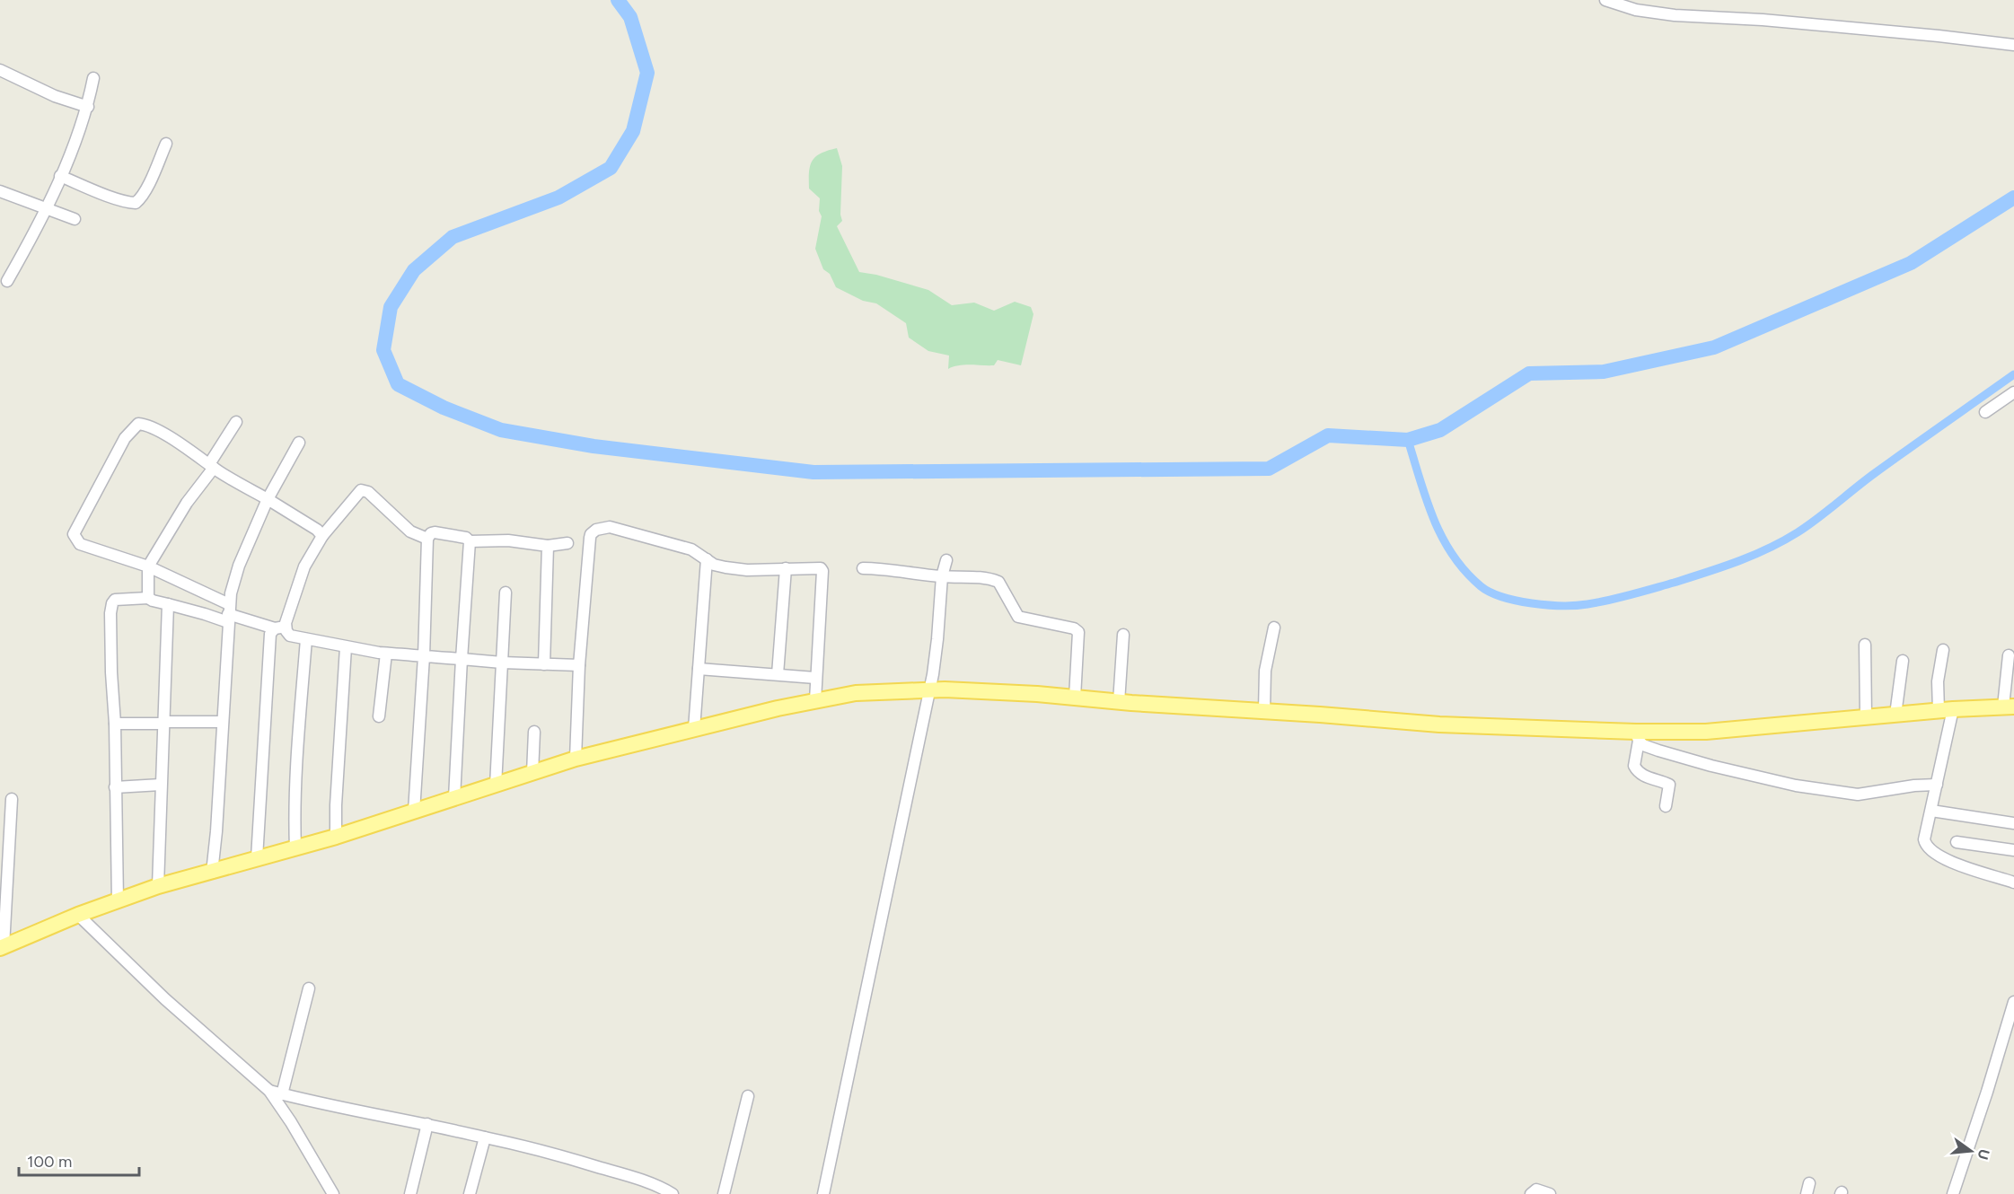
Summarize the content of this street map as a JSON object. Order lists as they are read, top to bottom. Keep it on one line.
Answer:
{"scale_bar":"100 m","north":"right"}
